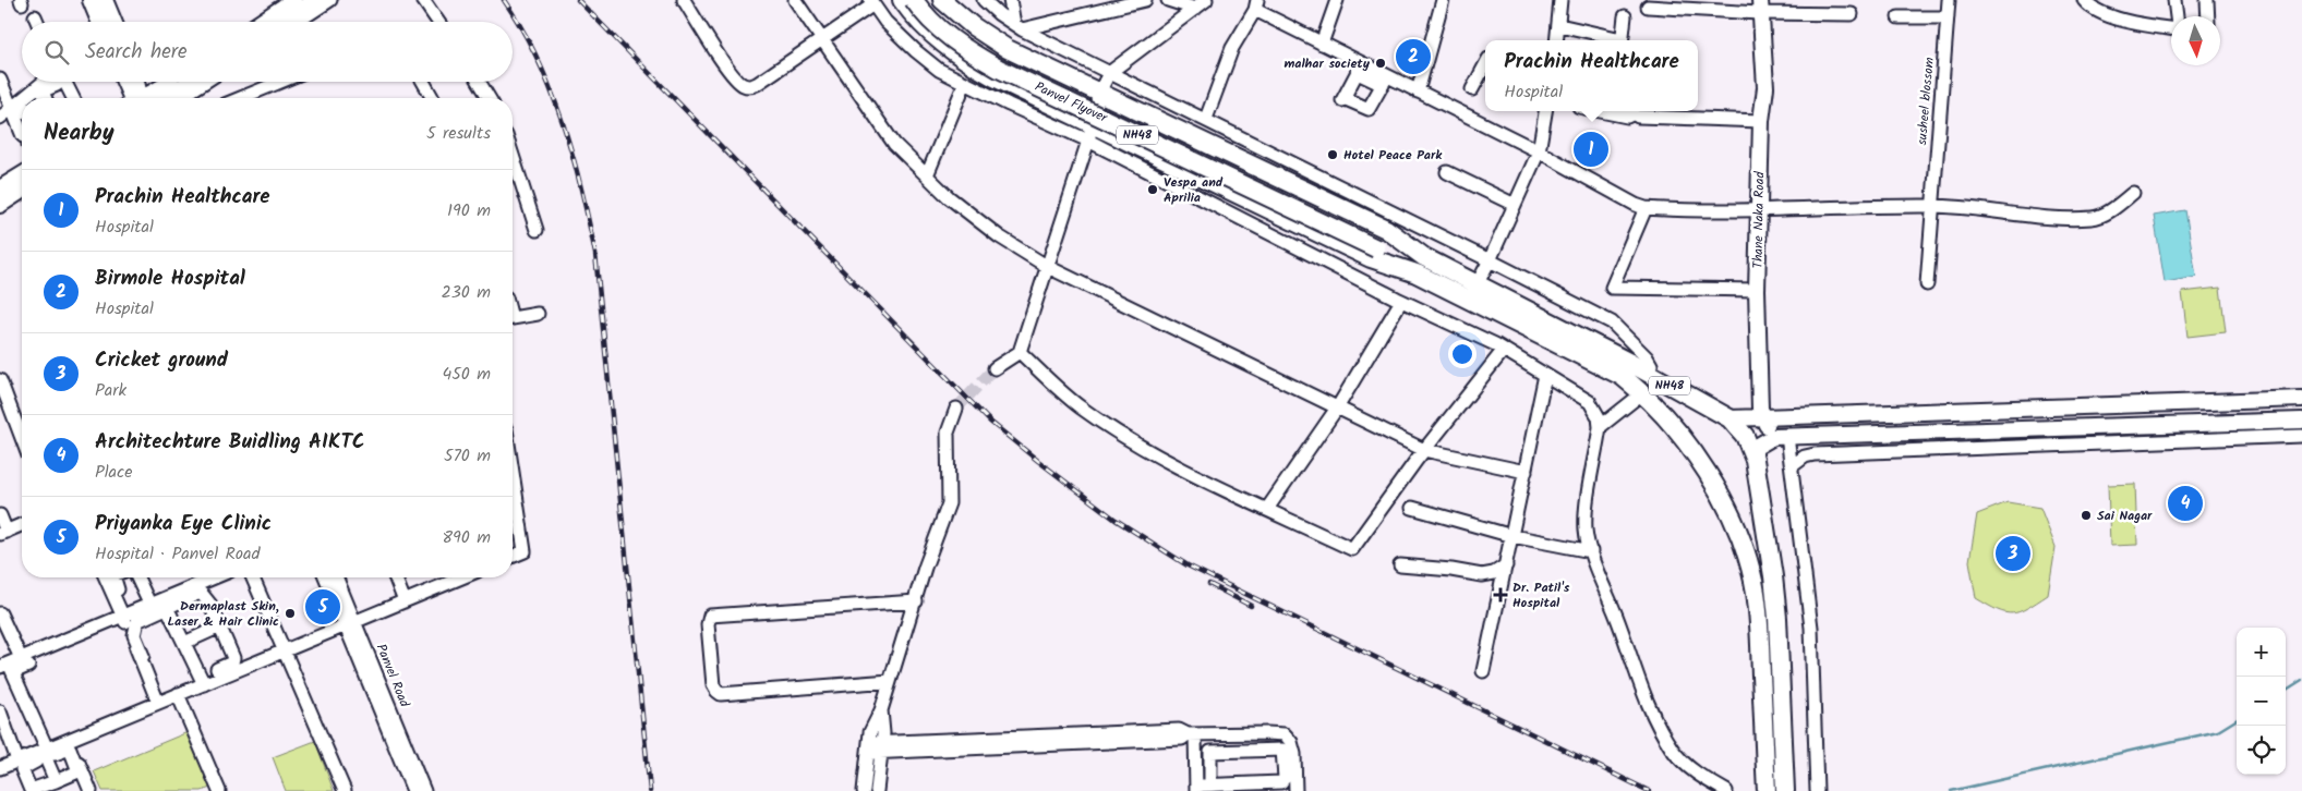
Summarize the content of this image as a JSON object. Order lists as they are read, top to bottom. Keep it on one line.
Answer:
{"streets":{"highway":["Panvel Flyover","NH48"],"main road":["Thane Naka Road"],"street":["susheel blossom","Panvel Road"]},"crossings":[["Panvel Flyover","NH48"]],"places":{"other":["malhar society","Hotel Peace Park","Vespa and Aprilia","Sai Nagar","Dermaplast Skin, Laser & Hair Clinic"],"health":["Dr. Patil's Hospital"]},"north":"bottom","page":{"search":"Search here","pins":["2","1","4","3","5"],"popup":["Prachin Healthcare","Hospital"],"heading":["Nearby","5 results"],"list":[{"mark":"1","name":"Prachin Healthcare","note":"Hospital","value":"190 m"},{"mark":"2","name":"Birmole Hospital","note":"Hospital","value":"230 m"},{"mark":"3","name":"Cricket ground","note":"Park","value":"450 m"},{"mark":"4","name":"Architechture Buidling AIKTC","note":"Place","value":"570 m"},{"mark":"5","name":"Priyanka Eye Clinic","note":"Hospital · Panvel Road","value":"890 m"}],"map_buttons":["+","−"]}}
